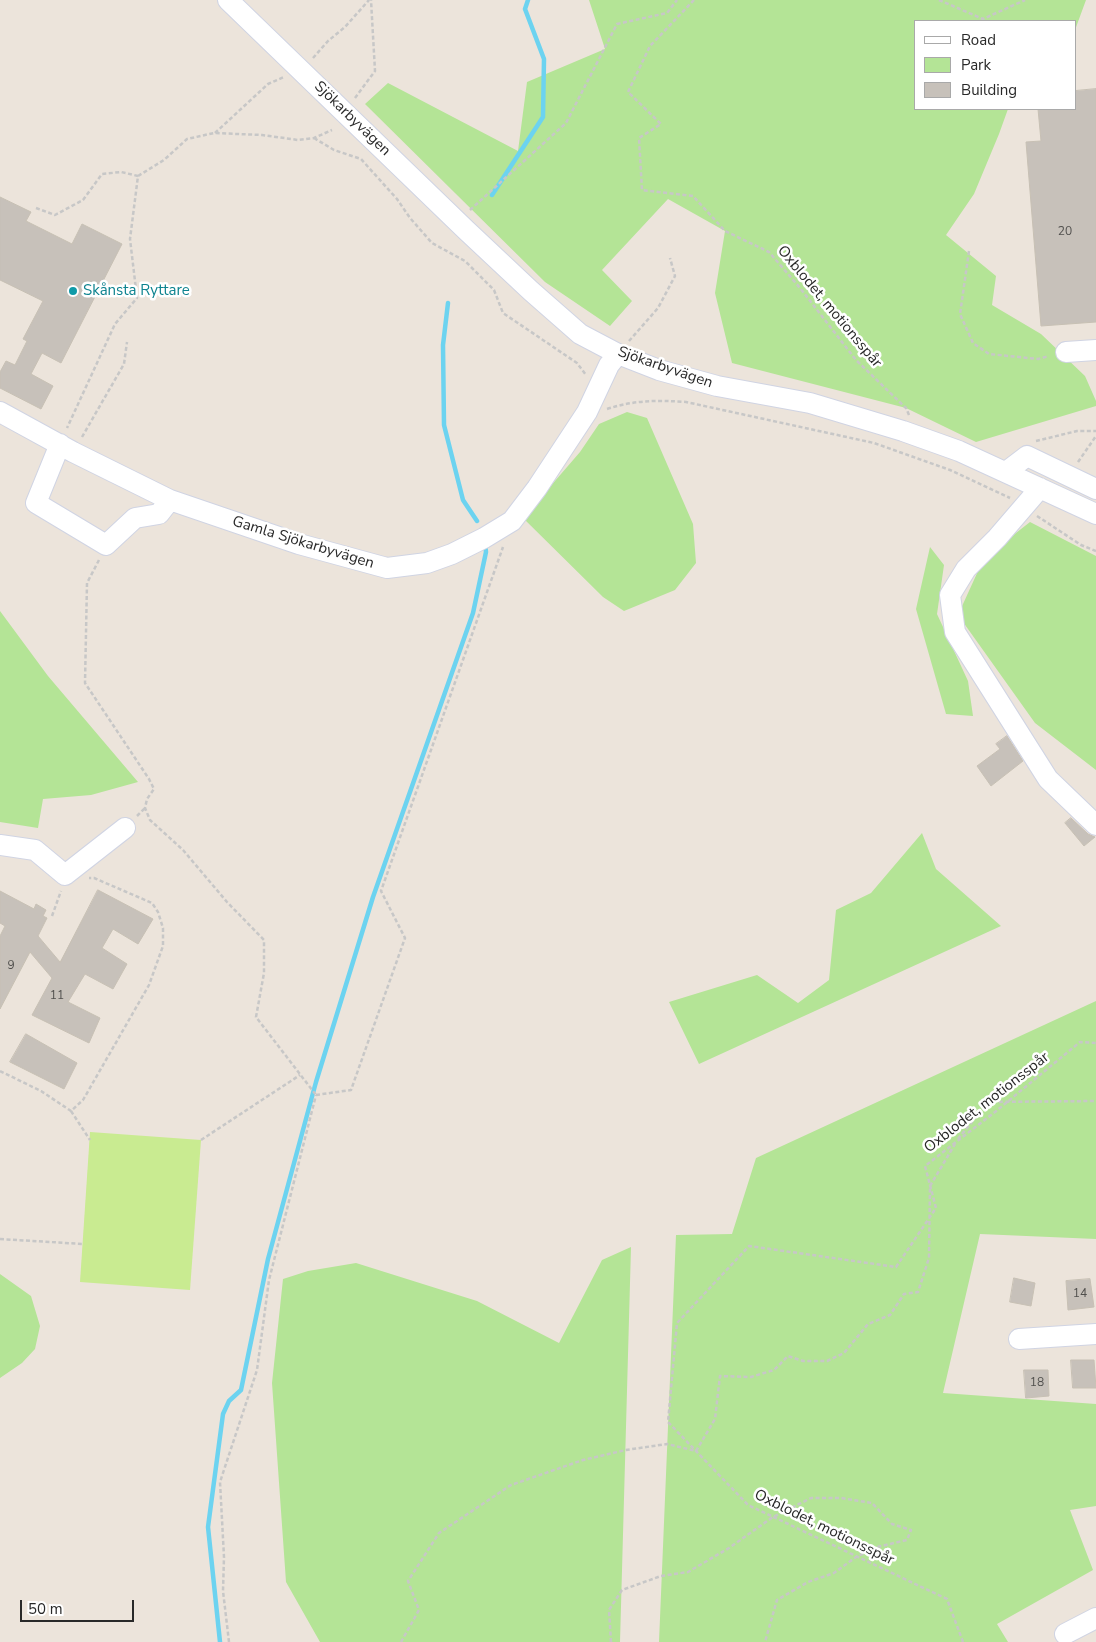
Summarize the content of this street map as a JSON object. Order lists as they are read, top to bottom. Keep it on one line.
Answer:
{"streets":{"street":["Sjökarbyvägen","Gamla Sjökarbyvägen"],"path":["Oxblodet, motionsspår"]},"crossings":[["Sjökarbyvägen","Gamla Sjökarbyvägen"]],"places":["Skånsta Ryttare"],"house_numbers":["20","9","11","14","18"],"legend":["Road","Park","Building"],"scale_bar":"50 m"}
